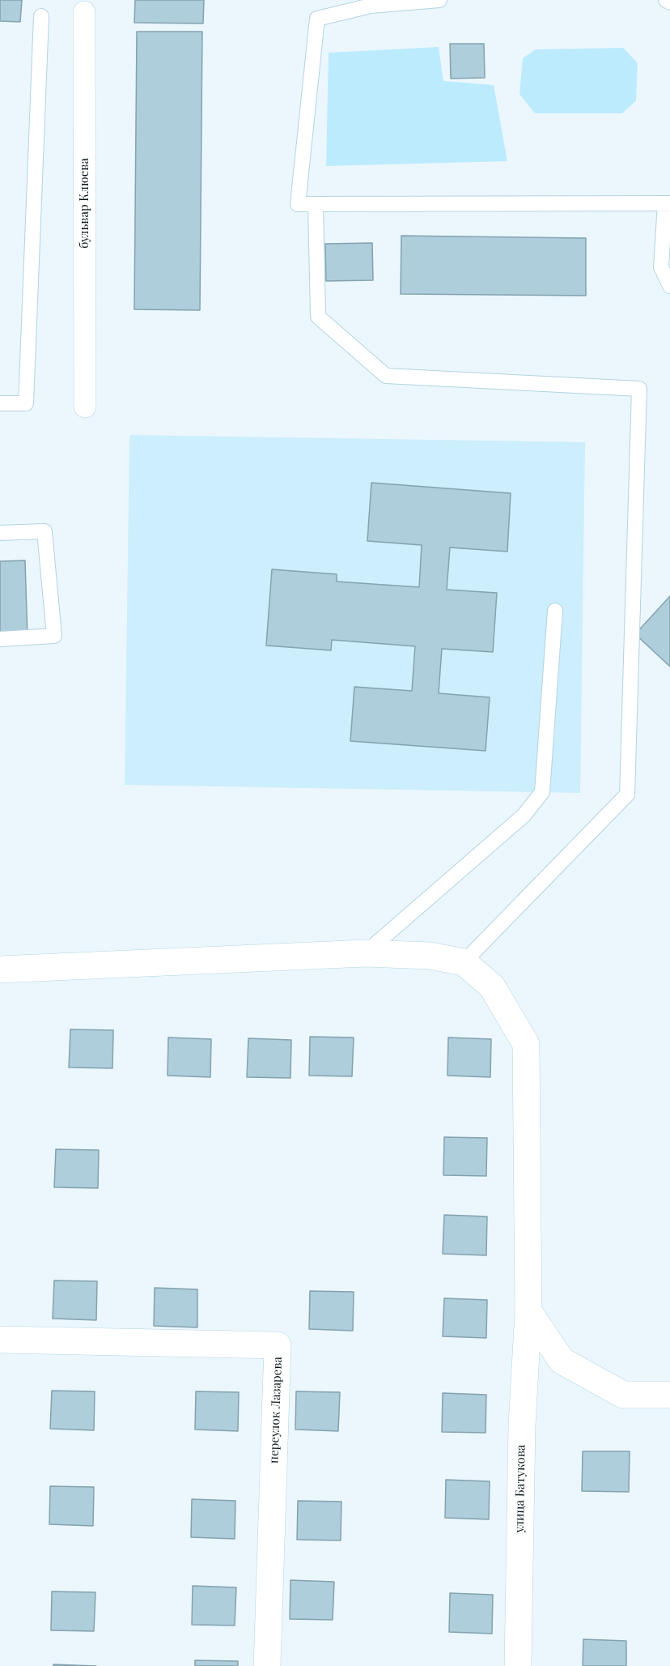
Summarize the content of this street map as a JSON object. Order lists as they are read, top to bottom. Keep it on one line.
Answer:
{"streets":{"street":["бульвар Клюева","переулок Лазарева","улица Батукова"]}}
